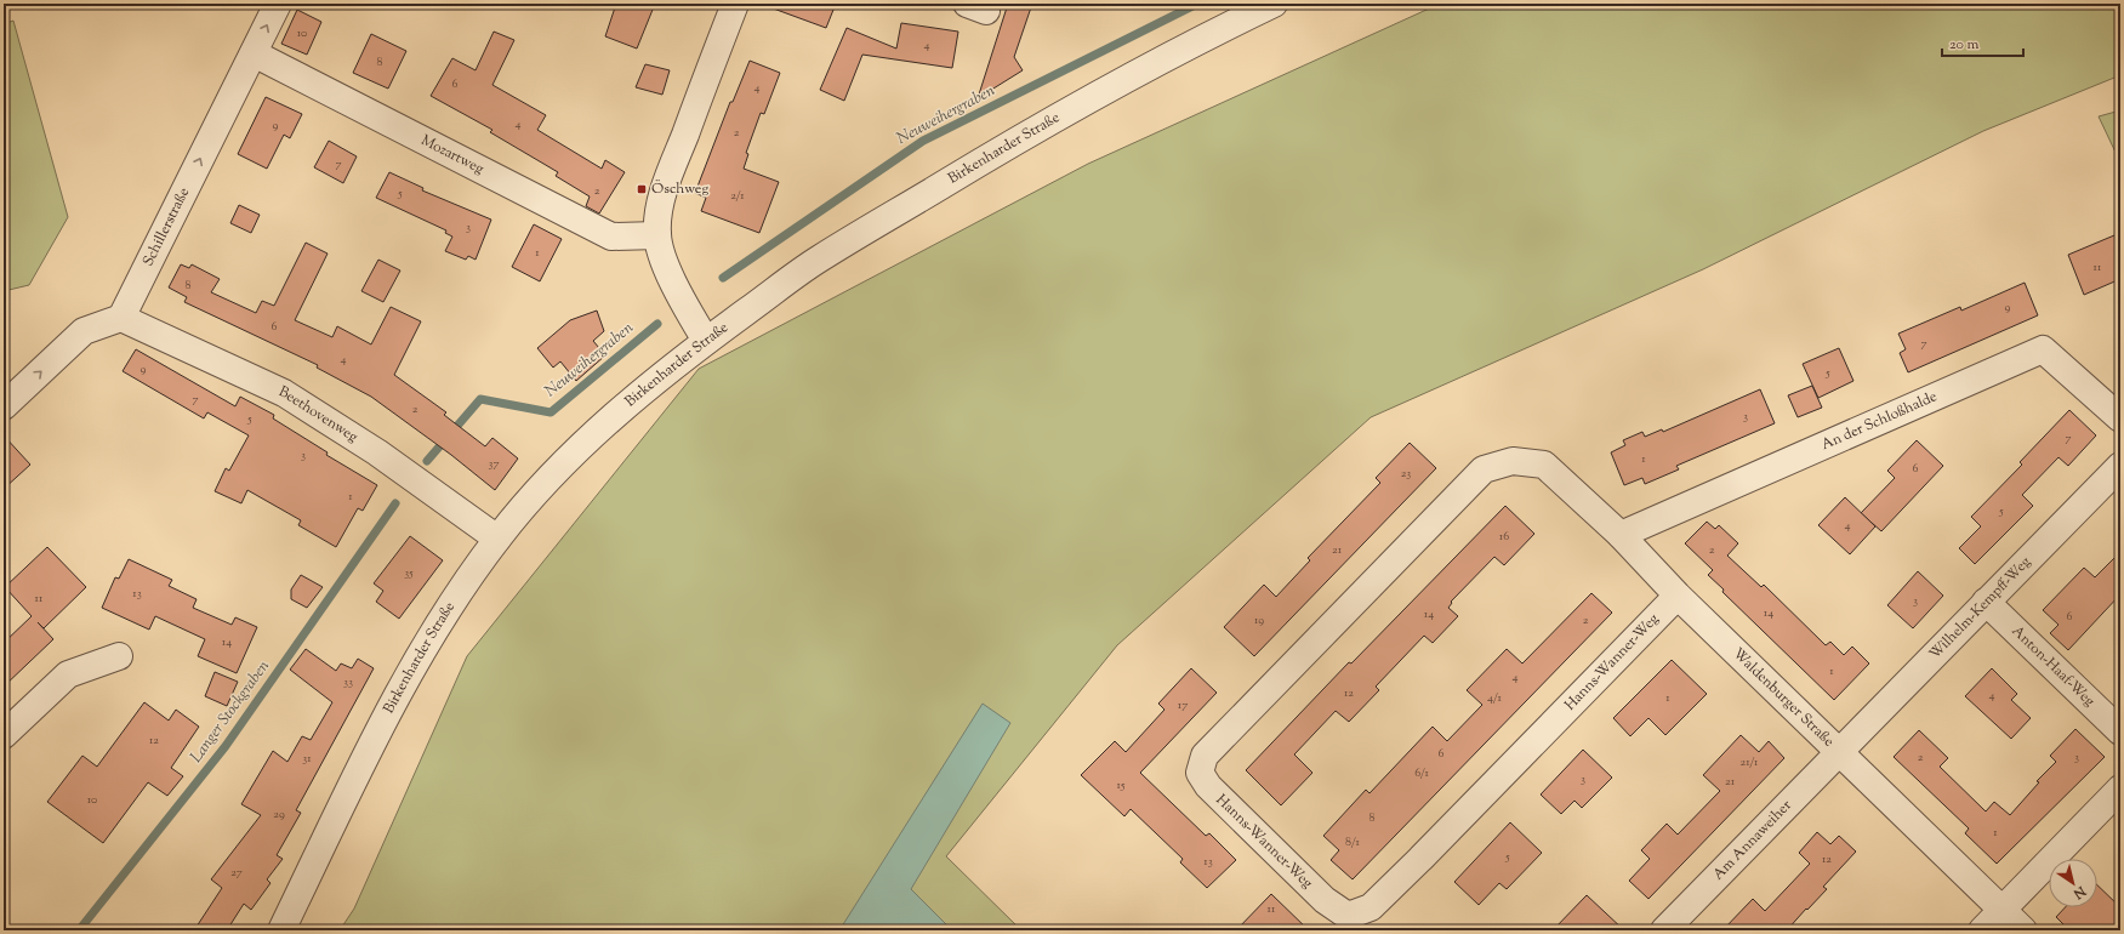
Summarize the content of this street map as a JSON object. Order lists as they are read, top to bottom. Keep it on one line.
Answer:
{"streets":{"street":["Birkenharder Straße","Mozartweg","Schillerstraße","Beethovenweg","An der Schloßhalde","Wilhelm-Kempff-Weg","Hanns-Wanner-Weg","Anton-Haaf-Weg","Waldenburger Straße","Am Annaweiher"]},"crossings":[["Birkenharder Straße","Beethovenweg"],["Mozartweg","Schillerstraße"],["Schillerstraße","Beethovenweg"],["An der Schloßhalde","Waldenburger Straße"],["Wilhelm-Kempff-Weg","Anton-Haaf-Weg"],["Wilhelm-Kempff-Weg","Waldenburger Straße"],["Wilhelm-Kempff-Weg","Am Annaweiher"],["Hanns-Wanner-Weg","Waldenburger Straße"],["Waldenburger Straße","Am Annaweiher"]],"one_way":["Schillerstraße"],"water":["Neuweihergraben","Langer Stockgraben"],"places":{"transit":["Öschweg"]},"house_numbers":["10","4","8","6","4","4","9","2","7","2","5","2/1","3","1","11","8","9","6","7","4","9","5","7","2","3","5","7","3","1","37","6","23","1","5","4","16","21","2","35","13","11","3","14","14","6","19","2","14","1","4","33","12","4","4/1","1","17","12","6","2","3","31","21/1","6/1","3","21","15","10","29","8","1","8/1","5","12","13","27","11"],"scale_bar":"20 m","north":"bottom right"}
